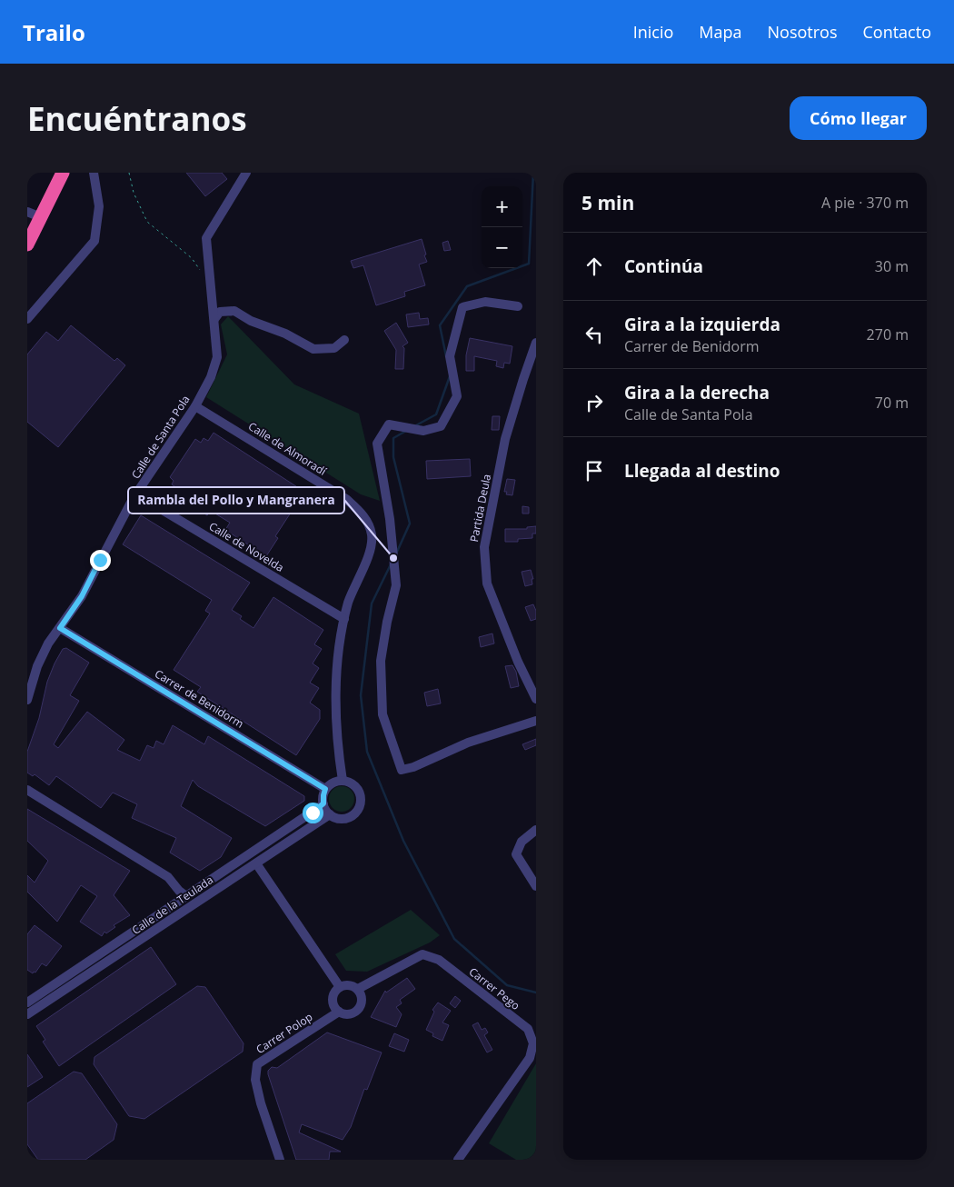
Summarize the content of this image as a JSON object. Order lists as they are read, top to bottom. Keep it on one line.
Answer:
{"streets":{"street":["Calle de Santa Pola","Calle de Almoradí","Partida Deula","Calle de Novelda","Carrer de Benidorm","Calle de la Teulada","Carrer Pego","Carrer Polop"]},"crossings":[["Calle de Santa Pola","Calle de Almoradí"],["Calle de Santa Pola","Calle de Novelda"],["Calle de Santa Pola","Carrer de Benidorm"],["Calle de Almoradí","Calle de Novelda"],["Calle de Almoradí","Carrer de Benidorm"],["Calle de Almoradí","Calle de la Teulada"],["Carrer de Benidorm","Calle de la Teulada"],["Carrer Pego","Carrer Polop"]],"places":["Rambla del Pollo y Mangranera"],"page":{"header":"Trailo","nav":["Inicio","Mapa","Nosotros","Contacto"],"buttons":"Cómo llegar","title":"Encuéntranos","heading":["5 min","A pie · 370 m"],"map_buttons":["+","−"],"list":[["Continúa","30 m"],["Gira a la izquierda","Carrer de Benidorm","270 m"],["Gira a la derecha","Calle de Santa Pola","70 m"],"Llegada al destino"]}}
